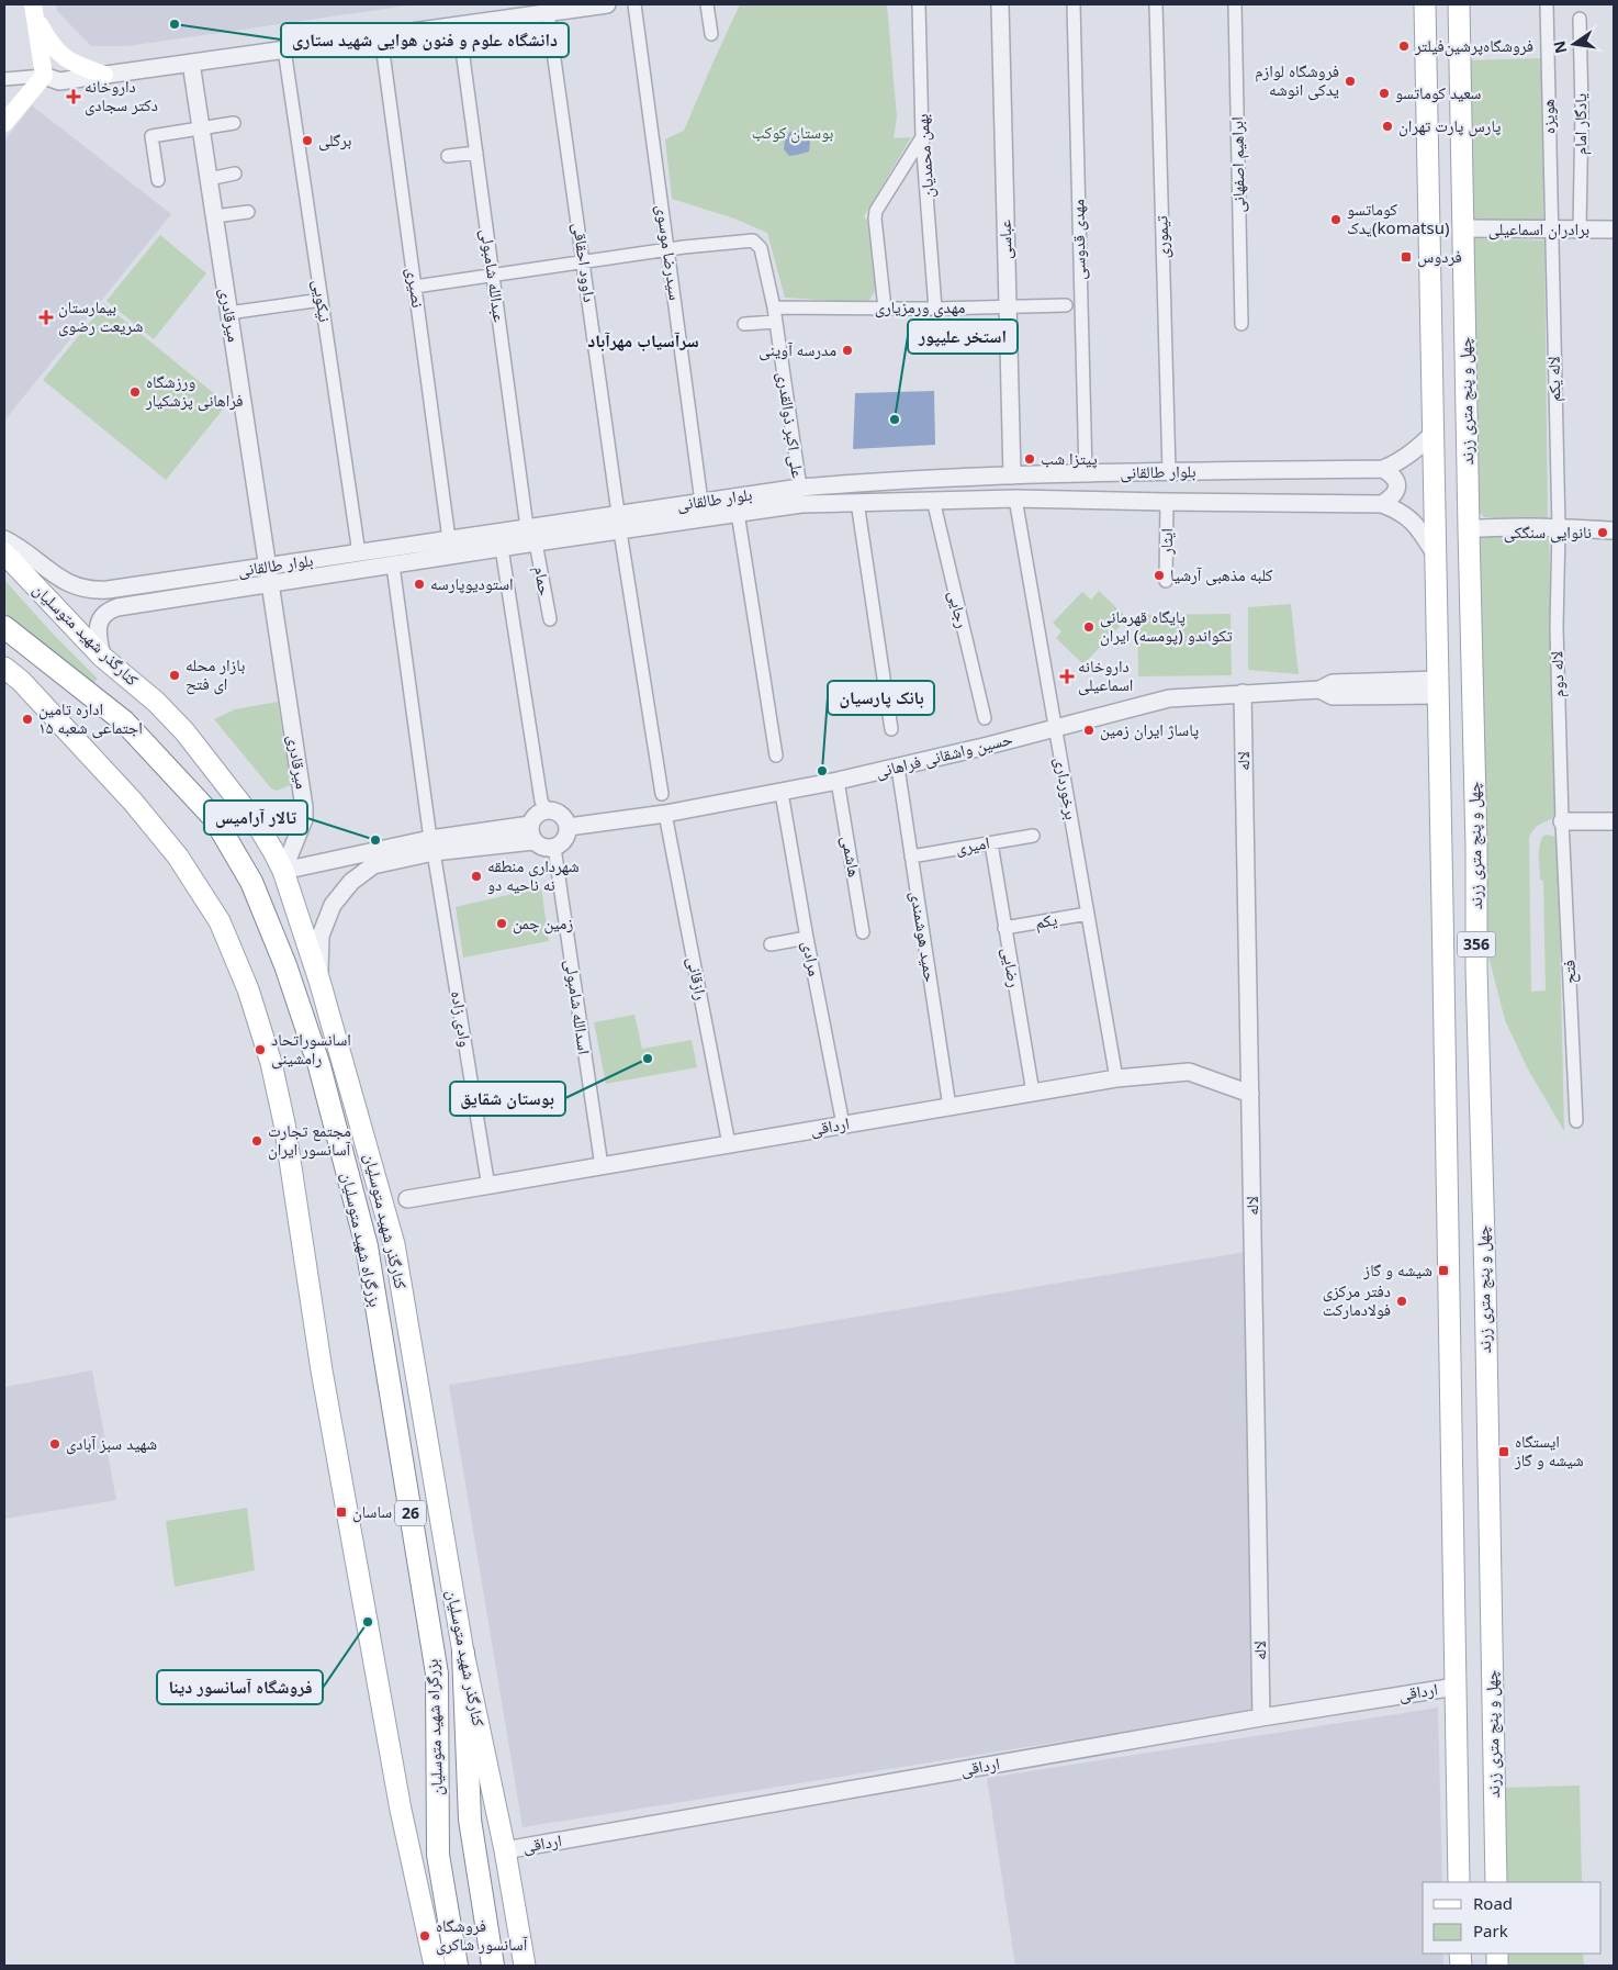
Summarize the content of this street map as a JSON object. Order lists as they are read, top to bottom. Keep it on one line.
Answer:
{"streets":{"highway":["بزرگراه شهید متوسلیان","26"],"main road":["چهل و پنج متری زرند","کنارگذر شهید متوسلیان","356"],"street":["هویزه","یادگار امام","بهمن محمدیان","ابراهیم اصفهانی","برادران اسماعیلی","تیموری","عباسی","مهدی قدوسی","سیدرضا موسوی","داوود احقاقی","عبدالله شامبولی","نصیری","نیکویی","مهدی ورمزیاری","میرقادری","لاله یکم","علی اکبر ذوالقدری","بلوار طالقانی","ایثار","حمام","رجایی","لاله دوم","حسین واشقانی فراهانی","لاله","برخورداری","امیری","هاشمی","یکم","حمید هوشمندی","مرادی","رضایی","فتح","رازقانی","اسدالله شامبولی","وادی زاده","ارداقی"]},"crossings":[["هویزه","برادران اسماعیلی"],["هویزه","لاله یکم"],["یادگار امام","برادران اسماعیلی"],["بهمن محمدیان","مهدی ورمزیاری"],["برادران اسماعیلی","لاله یکم"],["برادران اسماعیلی","چهل و پنج متری زرند"],["تیموری","بلوار طالقانی"],["عباسی","مهدی ورمزیاری"],["عباسی","بلوار طالقانی"],["مهدی قدوسی","بلوار طالقانی"],["سیدرضا موسوی","علی اکبر ذوالقدری"],["سیدرضا موسوی","بلوار طالقانی"],["داوود احقاقی","بلوار طالقانی"],["عبدالله شامبولی","بلوار طالقانی"],["نصیری","بلوار طالقانی"],["نیکویی","بلوار طالقانی"],["مهدی ورمزیاری","علی اکبر ذوالقدری"],["میرقادری","بلوار طالقانی"],["میرقادری","کنارگذر شهید متوسلیان"],["لاله یکم","لاله دوم"],["چهل و پنج متری زرند","بلوار طالقانی"],["چهل و پنج متری زرند","حسین واشقانی فراهانی"],["چهل و پنج متری زرند","ارداقی"],["علی اکبر ذوالقدری","بلوار طالقانی"],["بلوار طالقانی","ایثار"],["بلوار طالقانی","حمام"],["بلوار طالقانی","رجایی"],["بلوار طالقانی","کنارگذر شهید متوسلیان"],["بلوار طالقانی","برخورداری"],["بلوار طالقانی","وادی زاده"],["کنارگذر شهید متوسلیان","ارداقی"],["کنارگذر شهید متوسلیان","بزرگراه شهید متوسلیان"],["لاله دوم","فتح"],["حسین واشقانی فراهانی","لاله"],["حسین واشقانی فراهانی","برخورداری"],["حسین واشقانی فراهانی","هاشمی"],["حسین واشقانی فراهانی","حمید هوشمندی"],["حسین واشقانی فراهانی","مرادی"],["حسین واشقانی فراهانی","رازقانی"],["حسین واشقانی فراهانی","اسدالله شامبولی"],["لاله","ارداقی"],["برخورداری","یکم"],["برخورداری","ارداقی"],["امیری","حمید هوشمندی"],["امیری","رضایی"],["یکم","رضایی"],["حمید هوشمندی","ارداقی"],["مرادی","ارداقی"],["رضایی","ارداقی"],["رازقانی","ارداقی"],["اسدالله شامبولی","ارداقی"],["وادی زاده","ارداقی"]],"districts":["سرآسیاب مهرآباد"],"parks":["بوستان کوکب"],"places":{"other":["دانشگاه علوم و فنون هوایی شهید ستاری","فروشگاه‌پرشین‌فیلتر","فروشگاه لوازم یدکی انوشه","سعید کوماتسو","پارس پارت تهران","برگلی","کوماتسو یدک(komatsu)","مدرسه آوینی","ورزشگاه فراهانی پزشکیار","استخر علیپور","پیتزا شب","نانوایی سنگکی","کلبه مذهبی آرشیا","استودیوپارسه","پایگاه قهرمانی تکواندو (پومسه) ایران","بازار محله ای فتح","اداره تامین اجتماعی شعبه ۱۵","پاساژ ایران زمین","بانک پارسیان","تالار آرامیس","شهرداری منطقه نه ناحیه دو","زمین چمن","اسانسوراتحاد رامشینی","بوستان شقایق","مجتمع تجارت آسانسور ایران","دفتر مرکزی فولادمارکت","شهید سبز آبادی","فروشگاه آسانسور دینا","فروشگاه آسانسور شاکری"],"health":["داروخانه دکتر سجادی","بیمارستان شریعت رضوی","داروخانه اسماعیلی"],"transit":["فردوس","شیشه و گاز","ایستگاه شیشه و گاز","ساسان"]},"legend":["Road","Park"],"north":"left"}
